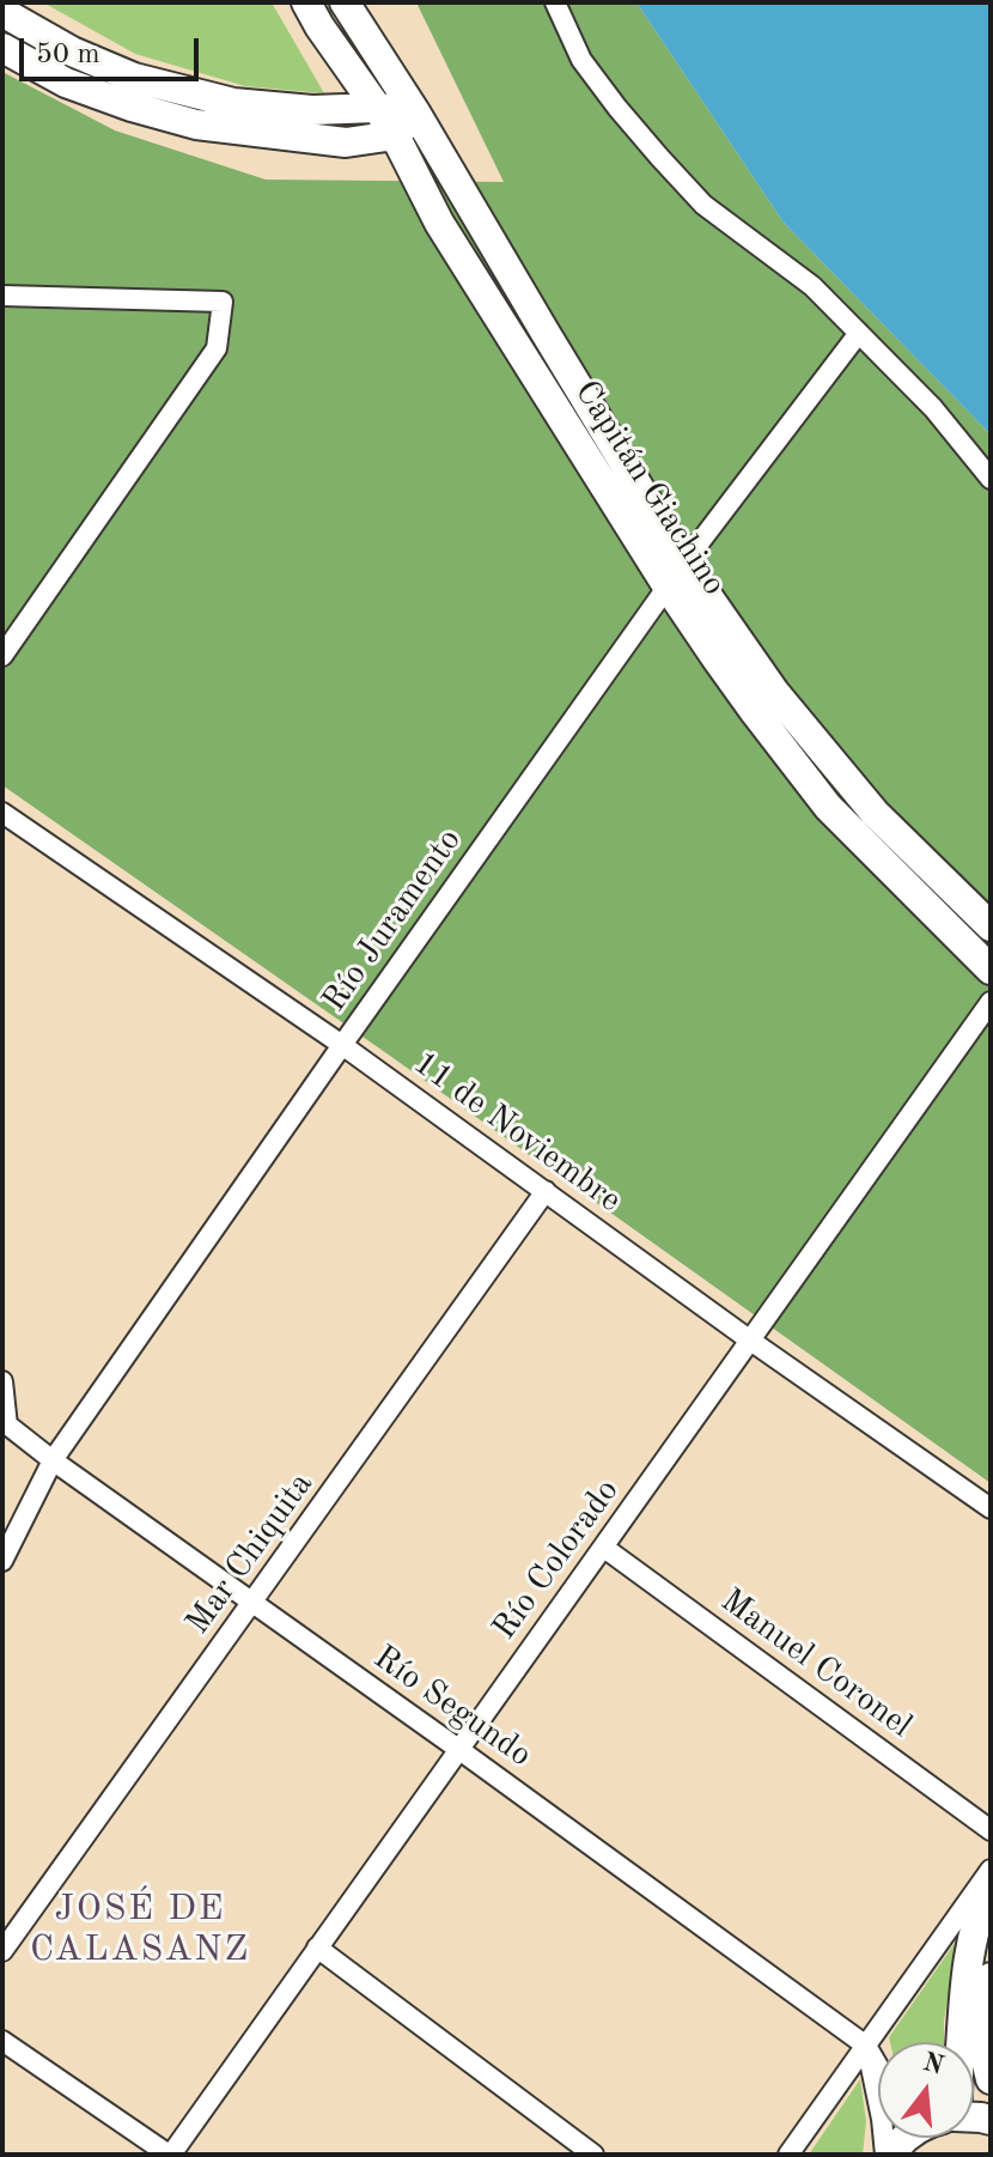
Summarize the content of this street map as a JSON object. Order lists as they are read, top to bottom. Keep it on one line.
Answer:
{"streets":{"main road":["Capitán Giachino"],"street":["Río Juramento","11 de Noviembre","Mar Chiquita","Río Colorado","Manuel Coronel","Río Segundo"]},"crossings":[["Capitán Giachino","Río Juramento"],["Río Juramento","11 de Noviembre"],["Río Juramento","Río Segundo"],["11 de Noviembre","Mar Chiquita"],["11 de Noviembre","Río Colorado"],["Mar Chiquita","Río Segundo"],["Río Colorado","Manuel Coronel"],["Río Colorado","Río Segundo"]],"districts":["JOSÉ DE CALASANZ"],"scale_bar":"50 m","north":"top"}
